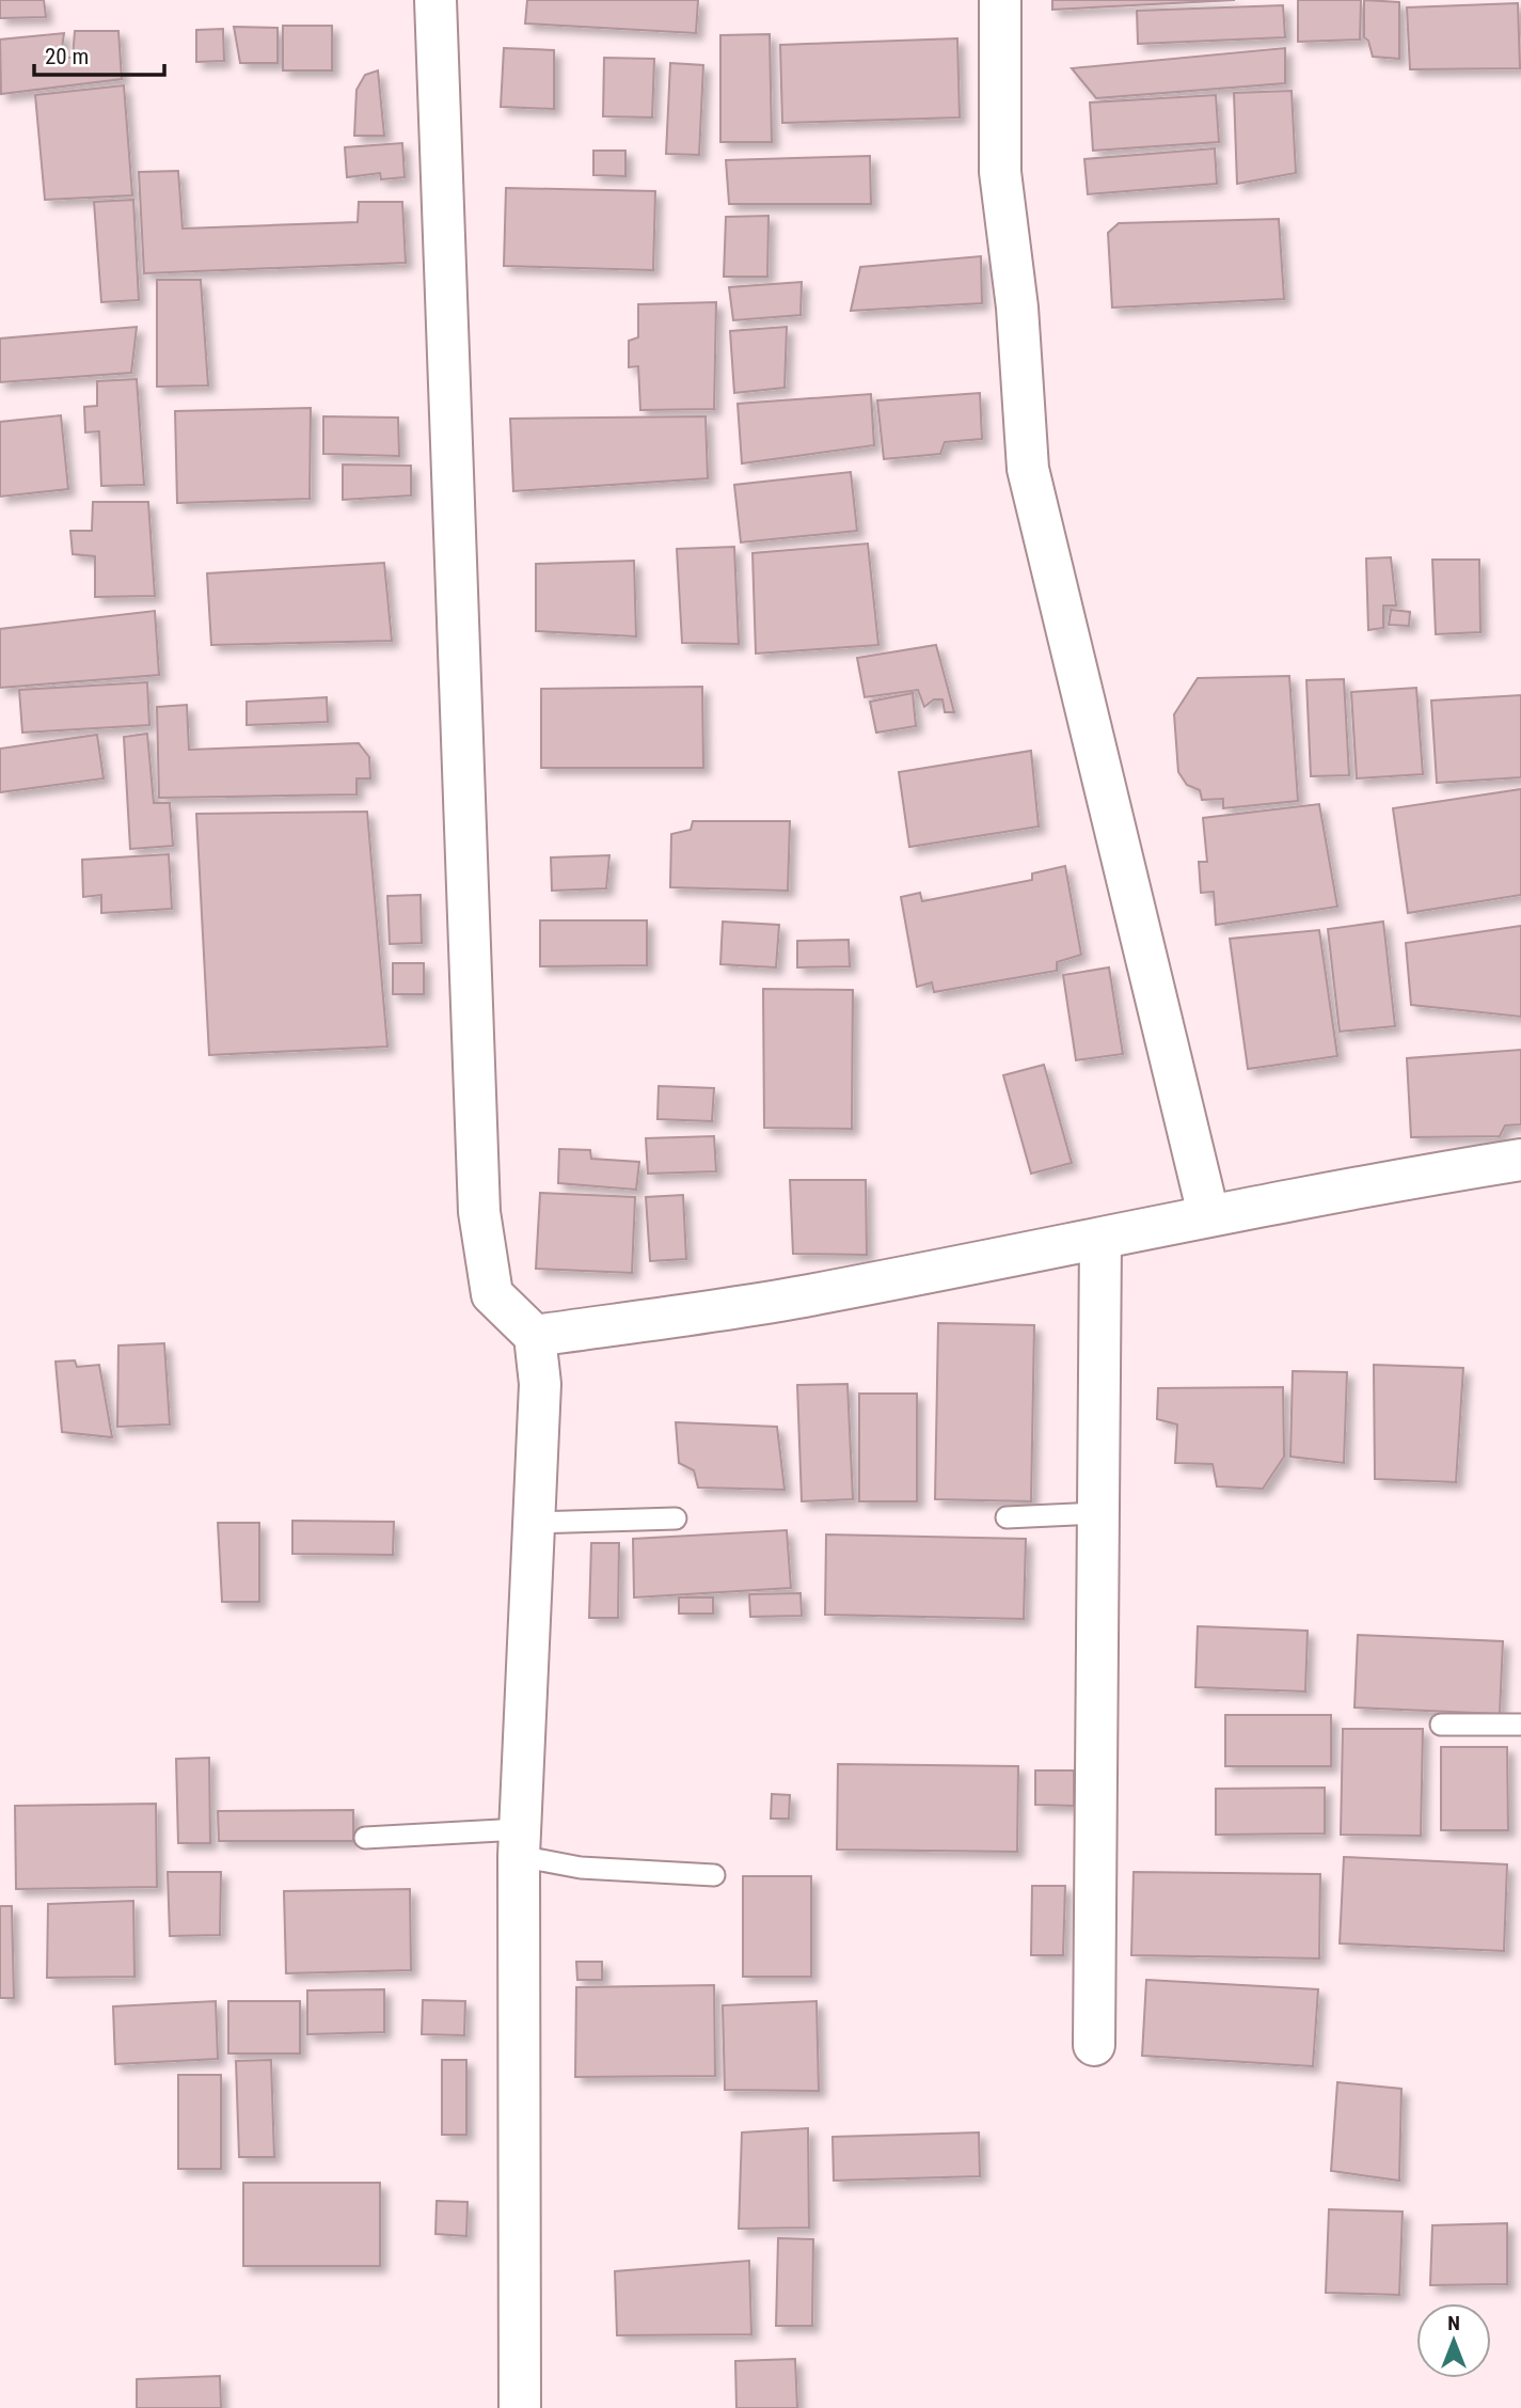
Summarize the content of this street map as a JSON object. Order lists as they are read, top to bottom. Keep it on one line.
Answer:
{"scale_bar":"20 m","north":"top"}
